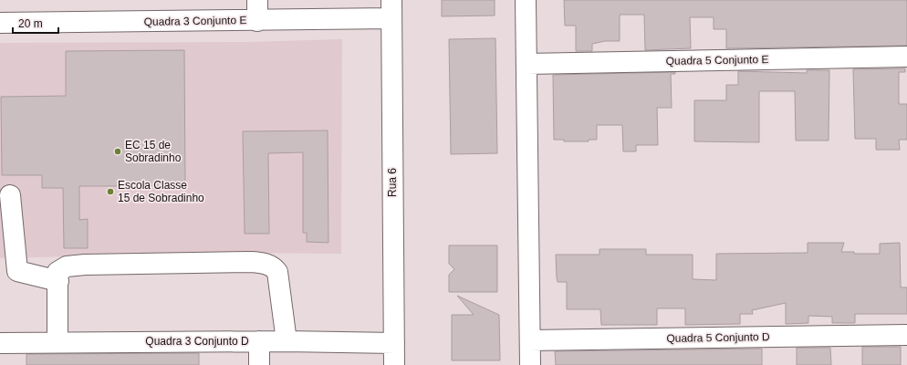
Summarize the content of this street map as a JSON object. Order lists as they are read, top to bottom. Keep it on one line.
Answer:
{"streets":{"street":["Quadra 3 Conjunto E","Quadra 5 Conjunto E","Rua 6","Quadra 5 Conjunto D","Quadra 3 Conjunto D"]},"crossings":[["Quadra 3 Conjunto E","Rua 6"],["Rua 6","Quadra 3 Conjunto D"]],"places":["EC 15 de Sobradinho","Escola Classe 15 de Sobradinho"],"scale_bar":"20 m"}
